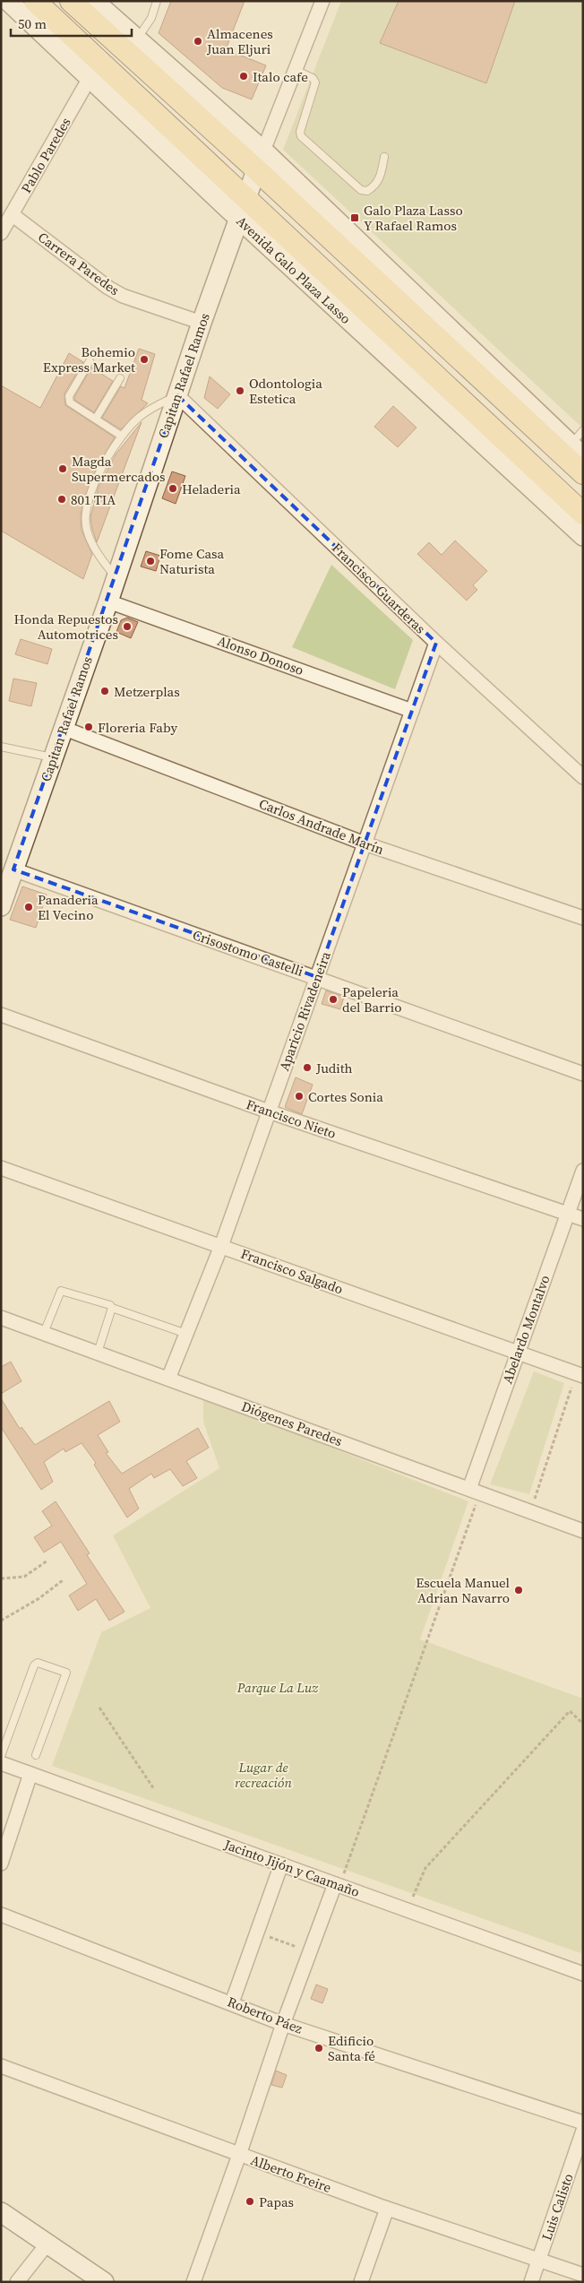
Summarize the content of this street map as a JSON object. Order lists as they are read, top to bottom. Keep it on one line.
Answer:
{"streets":{"main road":["Avenida Galo Plaza Lasso","Capitan Rafael Ramos"],"street":["Pablo Paredes","Carrera Paredes","Francisco Guarderas","Alonso Donoso","Carlos Andrade Marín","Crisostomo Castelli","Aparicio Rivadeneira","Francisco Nieto","Francisco Salgado","Abelardo Montalvo","Diógenes Paredes","Jacinto Jijón y Caamaño","Roberto Páez","Alberto Freire","Luis Calisto"]},"crossings":[["Pablo Paredes","Carrera Paredes"],["Pablo Paredes","Avenida Galo Plaza Lasso"],["Carrera Paredes","Capitan Rafael Ramos"],["Avenida Galo Plaza Lasso","Capitan Rafael Ramos"],["Capitan Rafael Ramos","Francisco Guarderas"],["Capitan Rafael Ramos","Alonso Donoso"],["Capitan Rafael Ramos","Carlos Andrade Marín"],["Capitan Rafael Ramos","Crisostomo Castelli"],["Francisco Guarderas","Aparicio Rivadeneira"],["Alonso Donoso","Aparicio Rivadeneira"],["Carlos Andrade Marín","Aparicio Rivadeneira"],["Crisostomo Castelli","Aparicio Rivadeneira"],["Aparicio Rivadeneira","Francisco Nieto"],["Aparicio Rivadeneira","Francisco Salgado"],["Aparicio Rivadeneira","Diógenes Paredes"],["Francisco Nieto","Abelardo Montalvo"],["Francisco Salgado","Abelardo Montalvo"],["Abelardo Montalvo","Diógenes Paredes"],["Alberto Freire","Luis Calisto"]],"parks":["Parque La Luz","Lugar de recreación"],"places":{"other":["Almacenes Juan Eljuri","Italo cafe","Bohemio Express Market","Odontologia Estetica","Magda Supermercados","Heladeria","801 TIA","Fome Casa Naturista","Honda Repuestos Automotrices","Metzerplas","Floreria Faby","Panaderia El Vecino","Papeleria del Barrio","Judith","Cortes Sonia","Escuela Manuel Adrian Navarro","Edificio Santa fé","Papas"],"transit":["Galo Plaza Lasso Y Rafael Ramos"]},"scale_bar":"50 m"}
